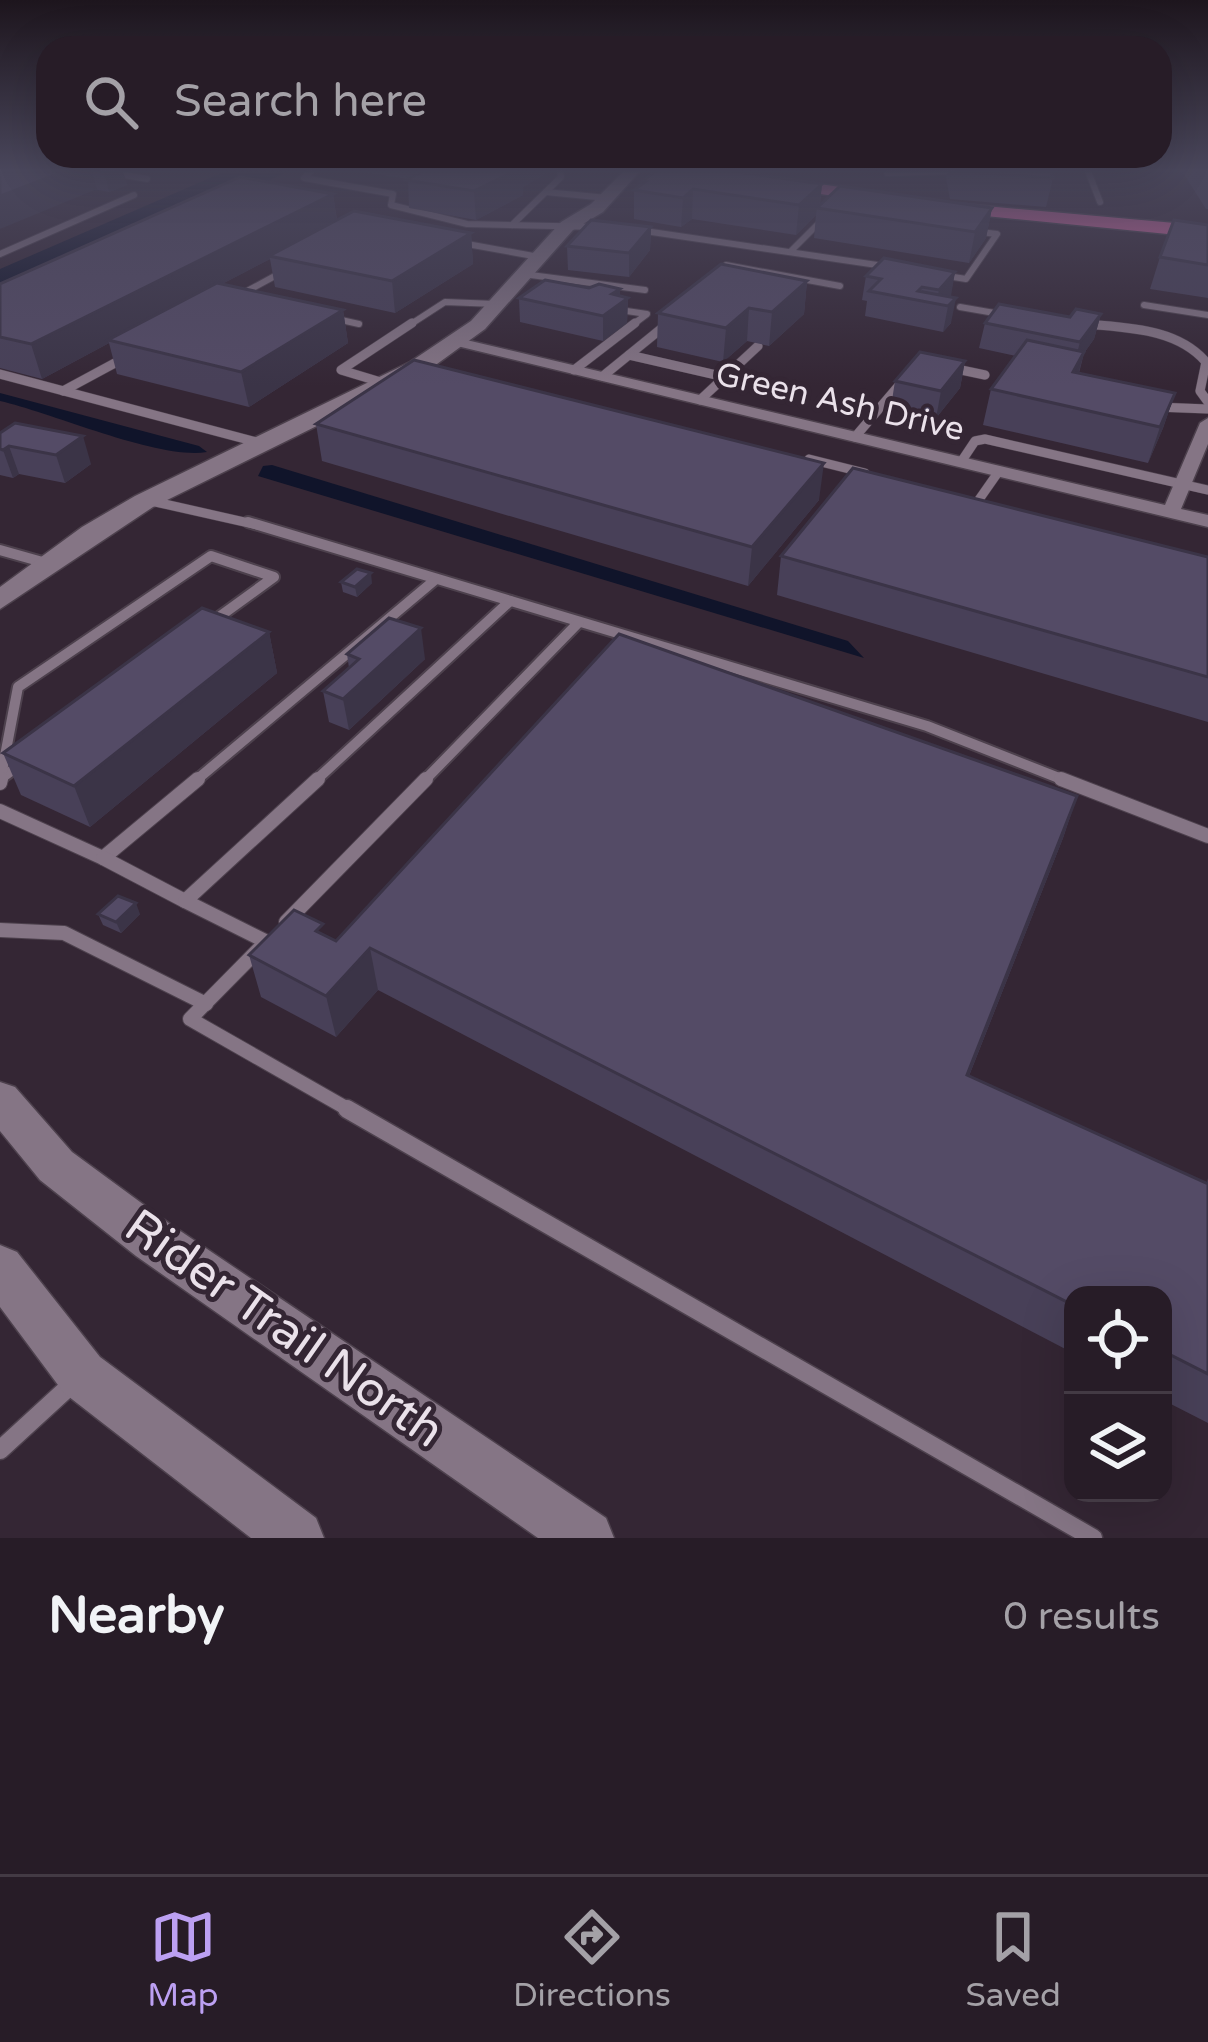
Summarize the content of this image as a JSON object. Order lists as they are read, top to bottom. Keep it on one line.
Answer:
{"streets":{"street":["Green Ash Drive","Rider Trail North"]},"page":{"search":"Search here","heading":["Nearby","0 results"],"nav":["Map","Directions","Saved"]}}
